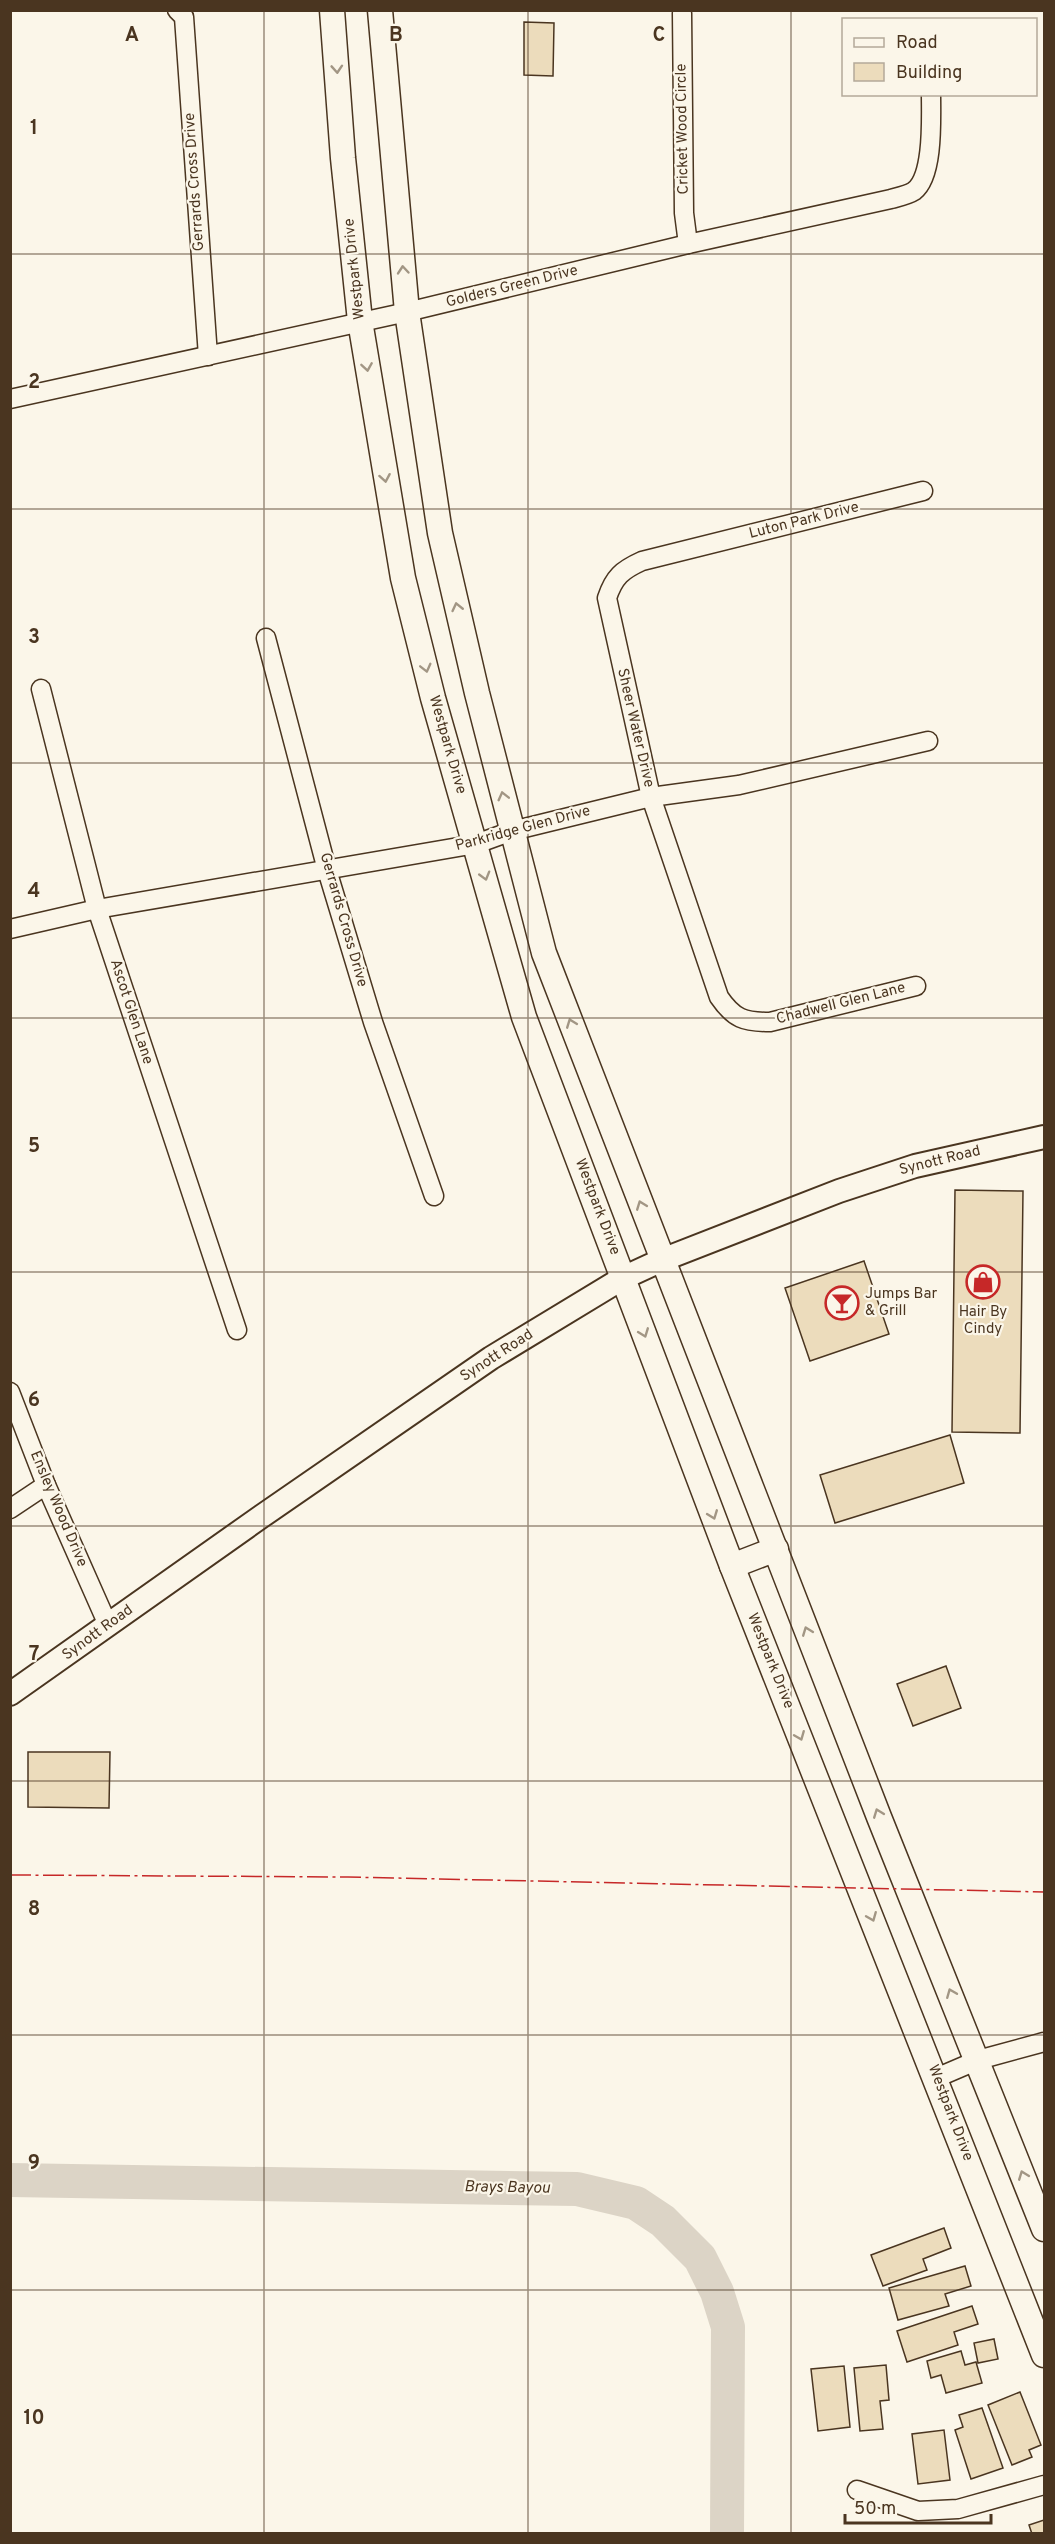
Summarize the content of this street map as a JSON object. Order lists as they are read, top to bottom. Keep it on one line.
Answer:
{"streets":{"main road":["Westpark Drive"],"street":["Cricket Wood Circle","Gerrards Cross Drive","Golders Green Drive","Luton Park Drive","Sheer Water Drive","Parkridge Glen Drive","Chadwell Glen Lane","Ascot Glen Lane","Synott Road","Ensley Wood Drive"]},"crossings":[["Cricket Wood Circle","Golders Green Drive"],["Gerrards Cross Drive","Golders Green Drive"],["Gerrards Cross Drive","Parkridge Glen Drive"],["Westpark Drive","Golders Green Drive"],["Westpark Drive","Parkridge Glen Drive"],["Westpark Drive","Synott Road"],["Luton Park Drive","Sheer Water Drive"],["Sheer Water Drive","Parkridge Glen Drive"],["Sheer Water Drive","Chadwell Glen Lane"],["Parkridge Glen Drive","Ascot Glen Lane"],["Synott Road","Ensley Wood Drive"]],"water":["Brays Bayou"],"places":{"shop":["Hair By Cindy"],"bar":["Jumps Bar & Grill"]},"legend":["Road","Building"],"scale_bar":"50 m","grid":{"columns":["A","B","C"],"rows":["1","2","3","4","5","6","7","8","9","10"]}}
